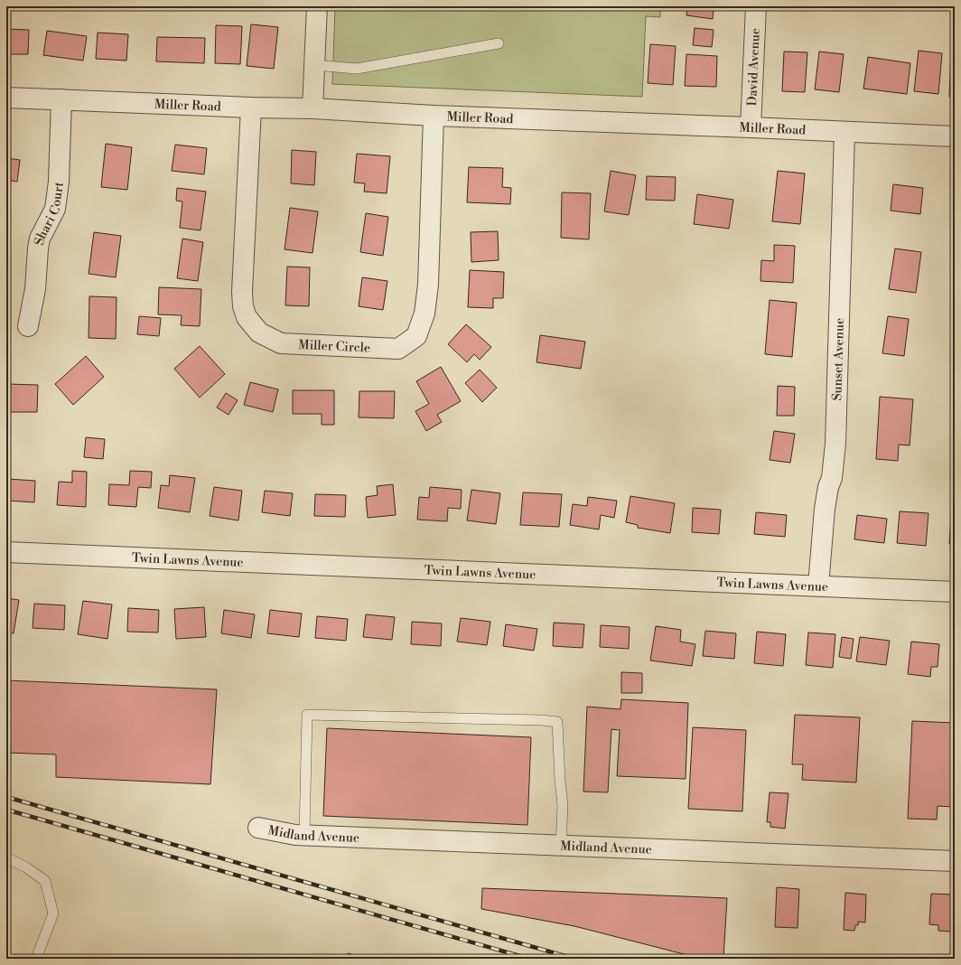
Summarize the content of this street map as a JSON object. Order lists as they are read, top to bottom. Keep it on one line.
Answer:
{"streets":{"street":["David Avenue","Miller Road","Shari Court","Miller Circle","Sunset Avenue","Twin Lawns Avenue","Midland Avenue"]},"crossings":[["David Avenue","Miller Road"],["Miller Road","Shari Court"],["Miller Road","Miller Circle"],["Miller Road","Sunset Avenue"],["Sunset Avenue","Twin Lawns Avenue"]]}
